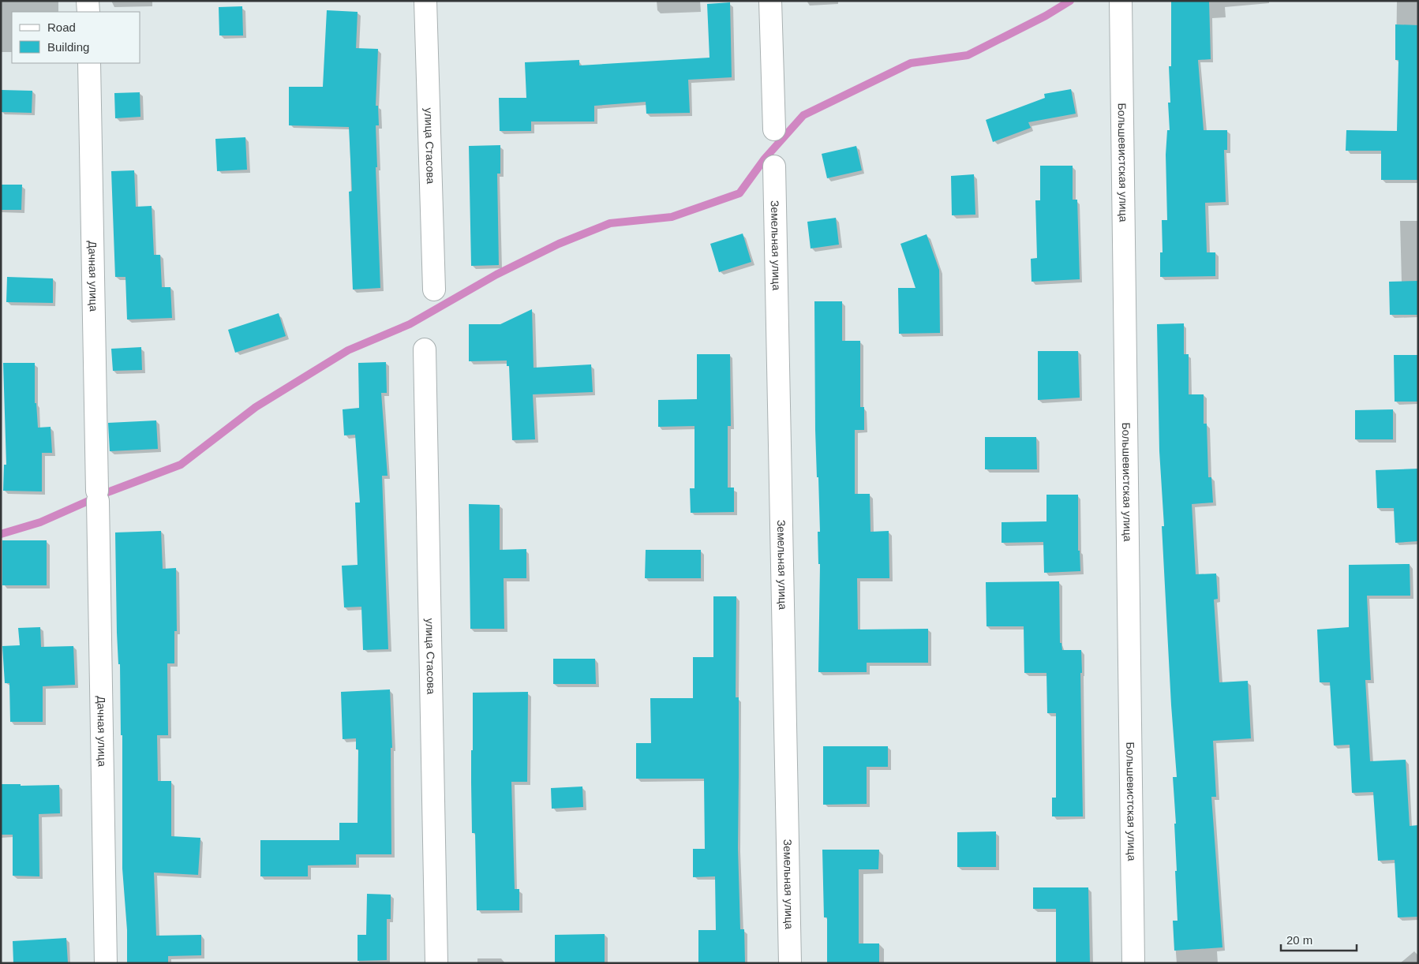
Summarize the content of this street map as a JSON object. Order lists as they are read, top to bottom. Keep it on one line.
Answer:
{"streets":{"street":["улица Стасова","Большевистская улица","Земельная улица","Дачная улица"]},"legend":["Road","Building"],"scale_bar":"20 m"}
